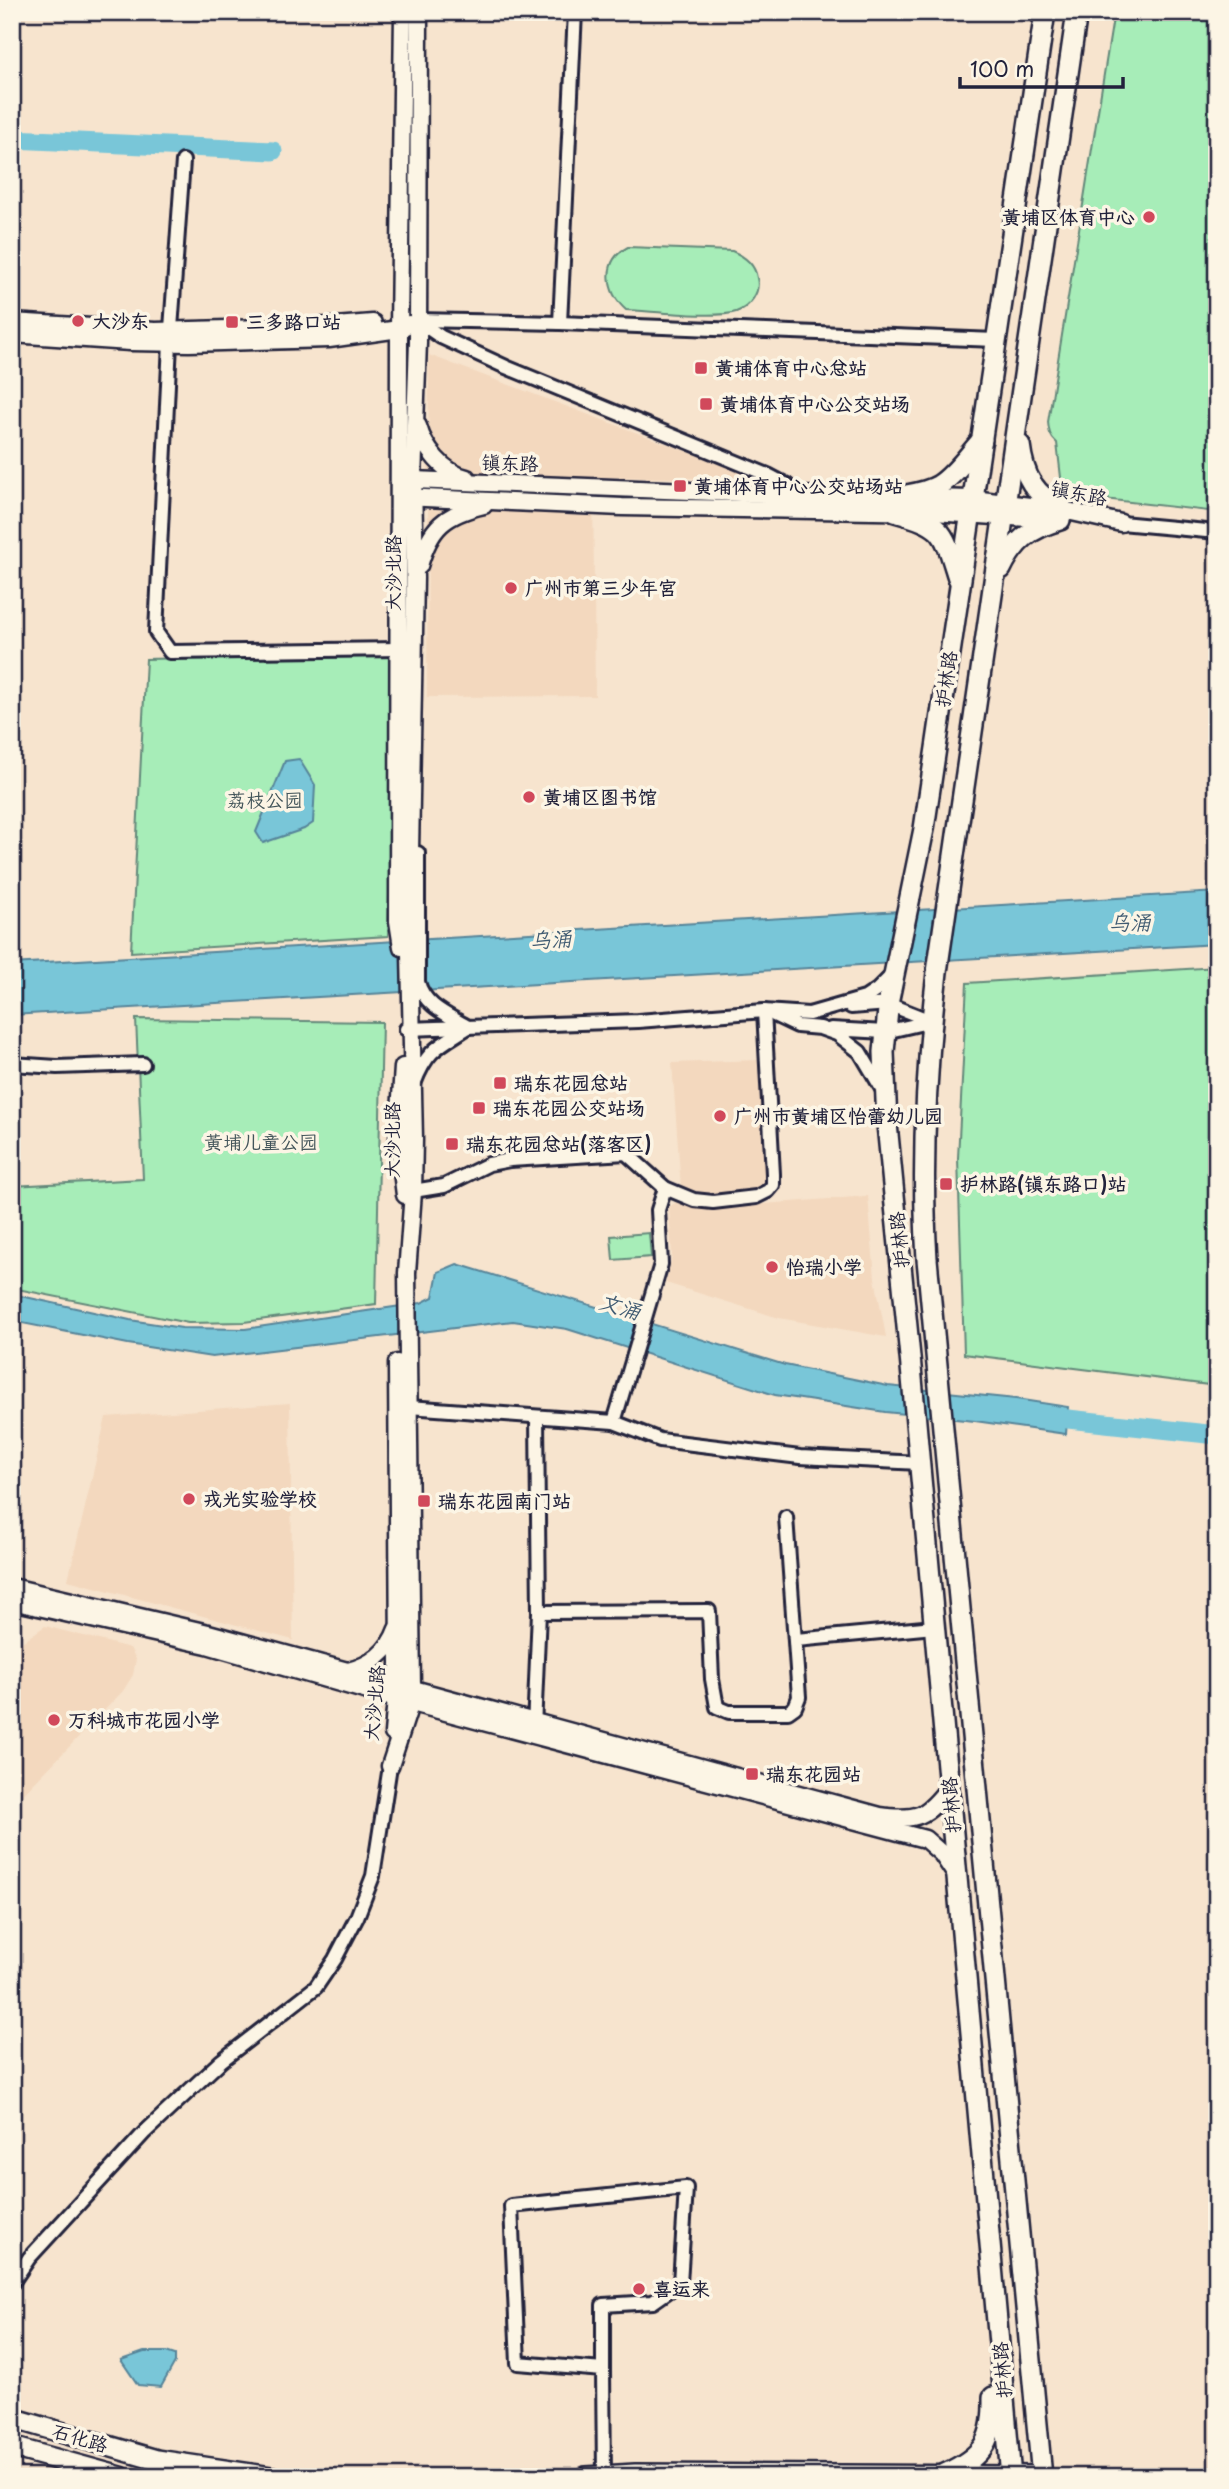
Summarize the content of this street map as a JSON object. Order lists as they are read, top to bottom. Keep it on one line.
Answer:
{"streets":{"main road":["护林路","石化路"],"street":["镇东路","大沙北路"]},"crossings":[["镇东路","大沙北路"],["镇东路","护林路"]],"water":["乌涌","文涌"],"parks":["荔枝公园","黄埔儿童公园"],"places":{"other":["黄埔区体育中心","大沙东","广州市第三少年宫","黄埔区图书馆","广州市黄埔区怡蕾幼儿园","怡瑞小学","戎光实验学校","万科城市花园小学","喜运来"],"transit":["三多路口站","黄埔体育中心总站","黄埔体育中心公交站场","黄埔体育中心公交站场站","瑞东花园总站","瑞东花园公交站场","瑞东花园总站(落客区)","护林路(镇东路口)站","瑞东花园南门站","瑞东花园站"]},"scale_bar":"100 m"}
